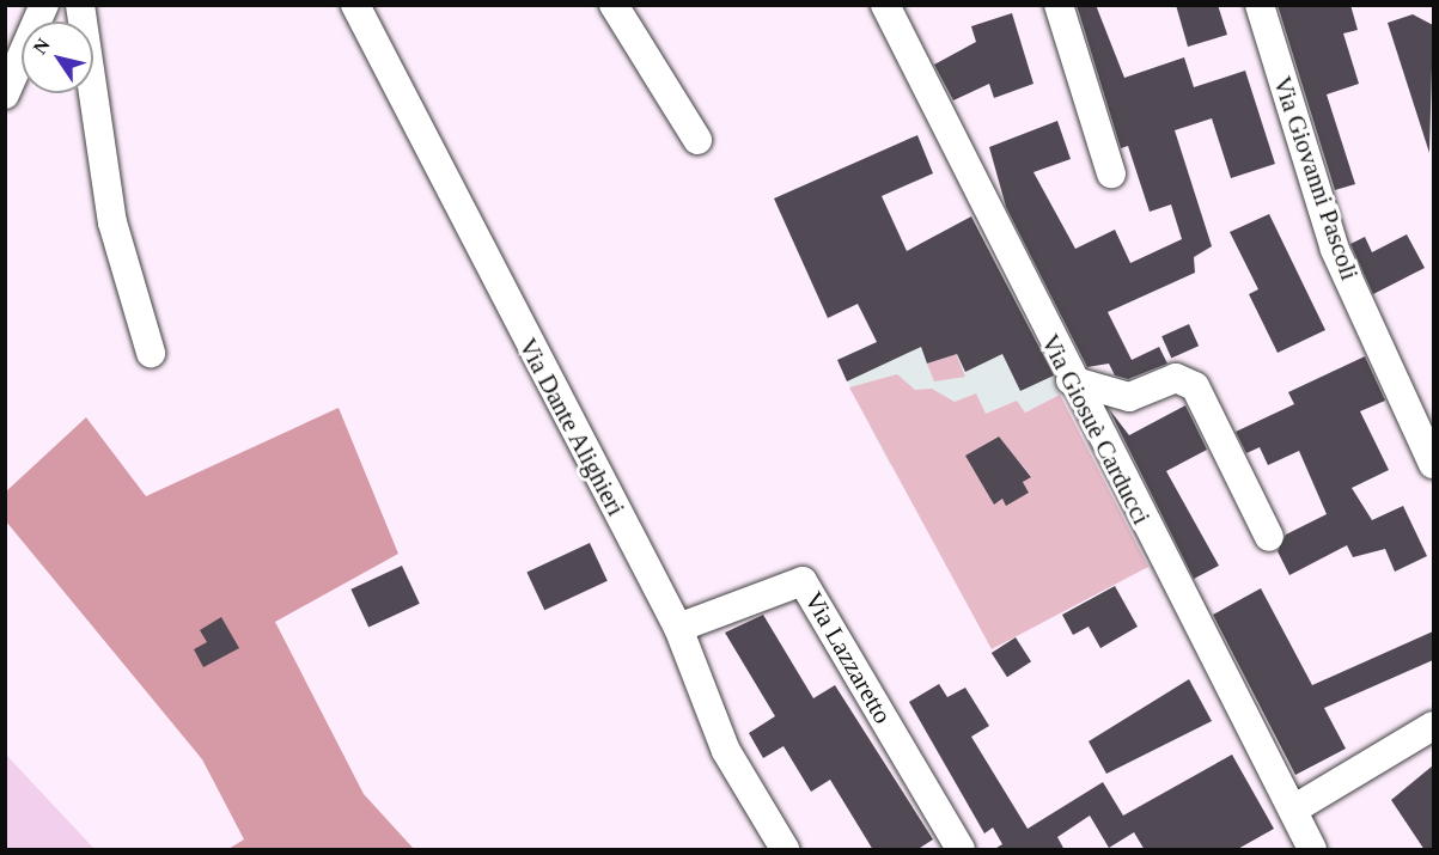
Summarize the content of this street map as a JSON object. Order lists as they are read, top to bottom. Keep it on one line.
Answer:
{"streets":{"street":["Via Giovanni Pascoli","Via Dante Alighieri","Via Giosuè Carducci","Via Lazzaretto"]},"crossings":[["Via Dante Alighieri","Via Lazzaretto"]],"north":"top left"}
